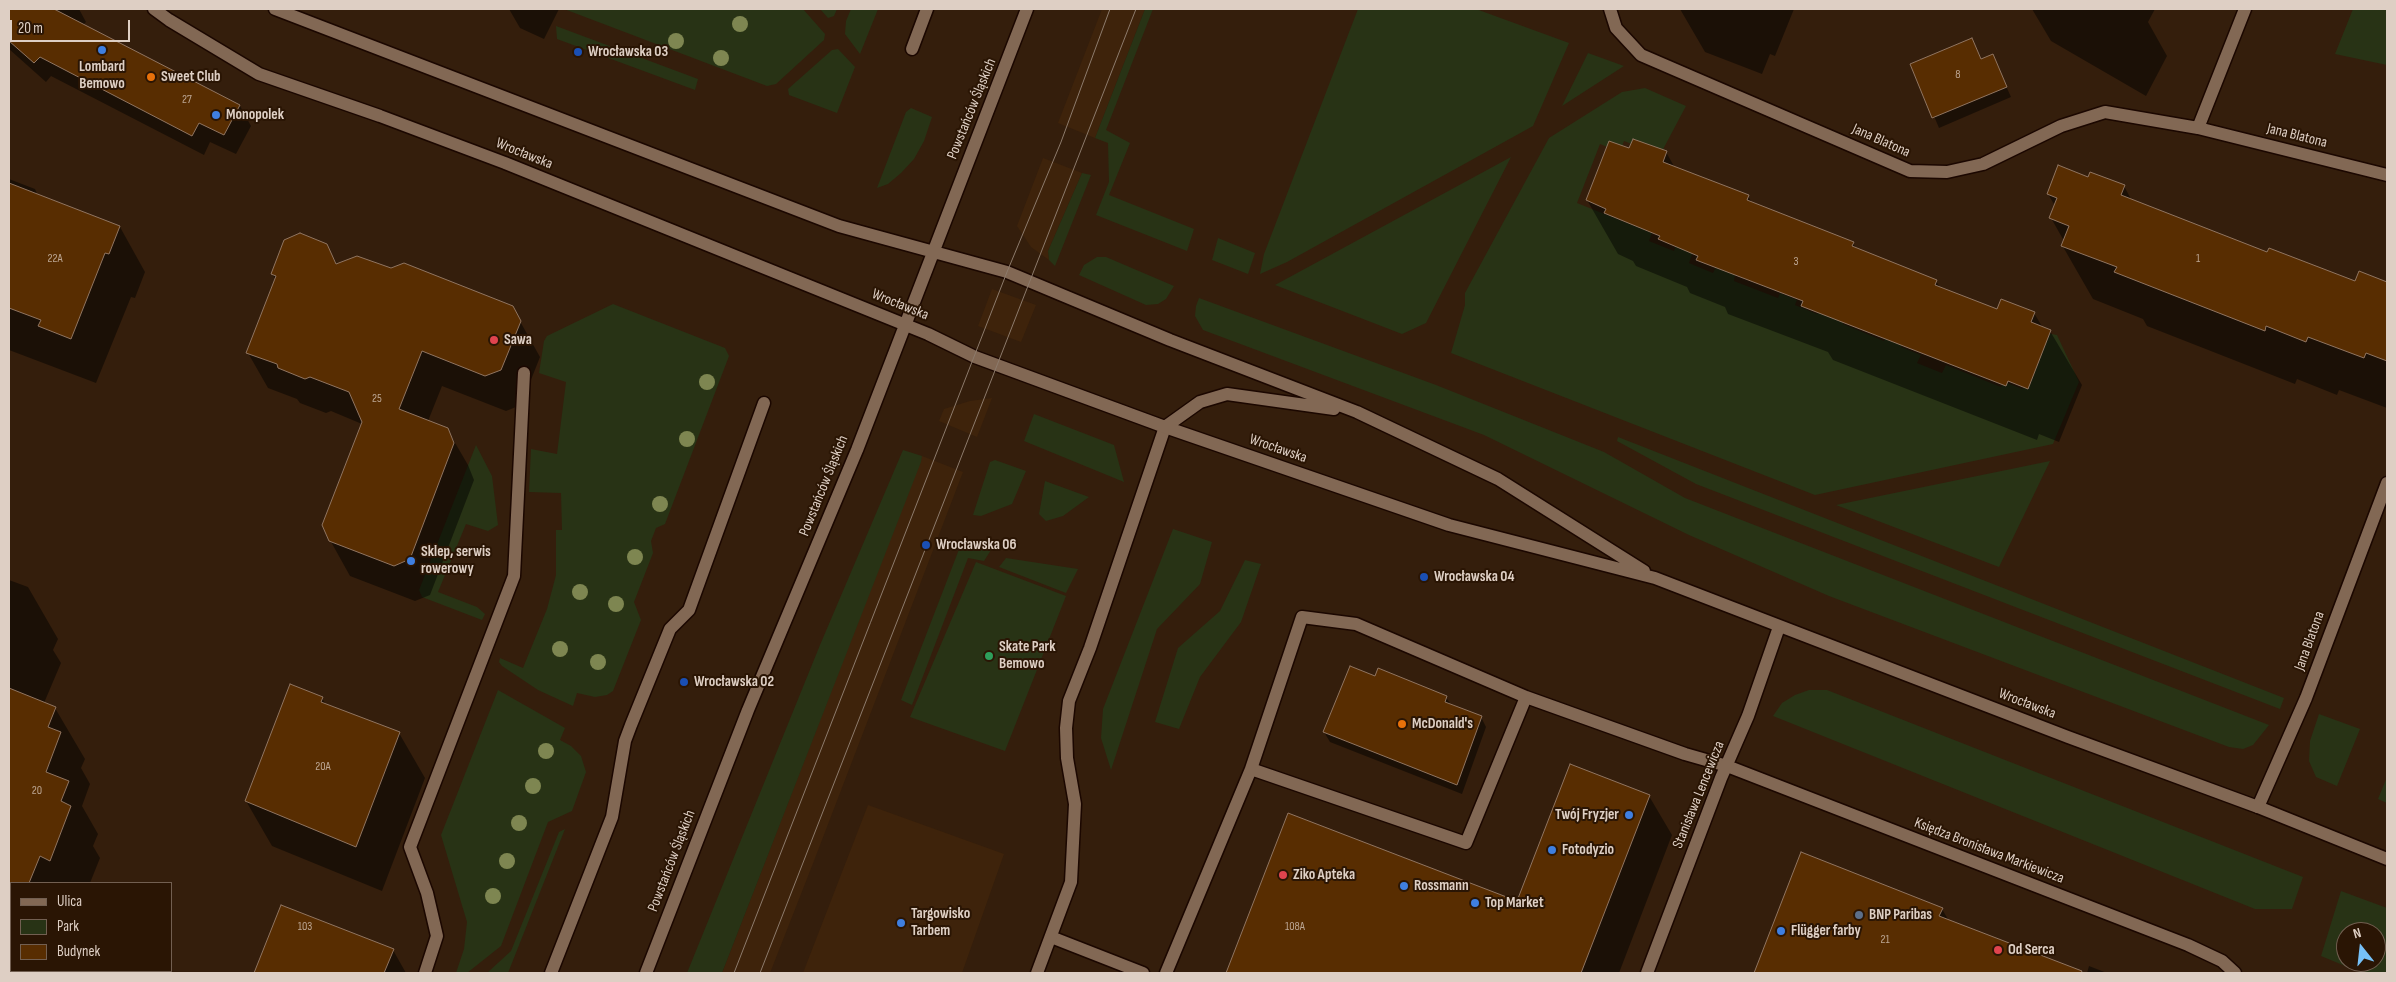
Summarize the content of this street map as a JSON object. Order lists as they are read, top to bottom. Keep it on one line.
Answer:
{"streets":{"street":["Powstańców Śląskich","Jana Blatona","Wrocławska","Stanisława Lencewicza","Księdza Bronisława Markiewicza"]},"crossings":[["Powstańców Śląskich","Wrocławska"],["Jana Blatona","Wrocławska"],["Wrocławska","Stanisława Lencewicza"],["Stanisława Lencewicza","Księdza Bronisława Markiewicza"]],"places":["Lombard Bemowo","Wrocławska 03","Sweet Club","Monopolek","Sawa","Wrocławska 06","Sklep, serwis rowerowy","Wrocławska 04","Skate Park Bemowo","Wrocławska 02","McDonald's","Twój Fryzjer","Fotodyzio","Ziko Apteka","Rossmann","Top Market","BNP Paribas","Targowisko Tarbem","Flügger farby","Od Serca"],"house_numbers":["8","27","22A","1","3","25","20A","20","103","108A","21"],"legend":["Ulica","Park","Budynek"],"scale_bar":"20 m","north":"top"}
